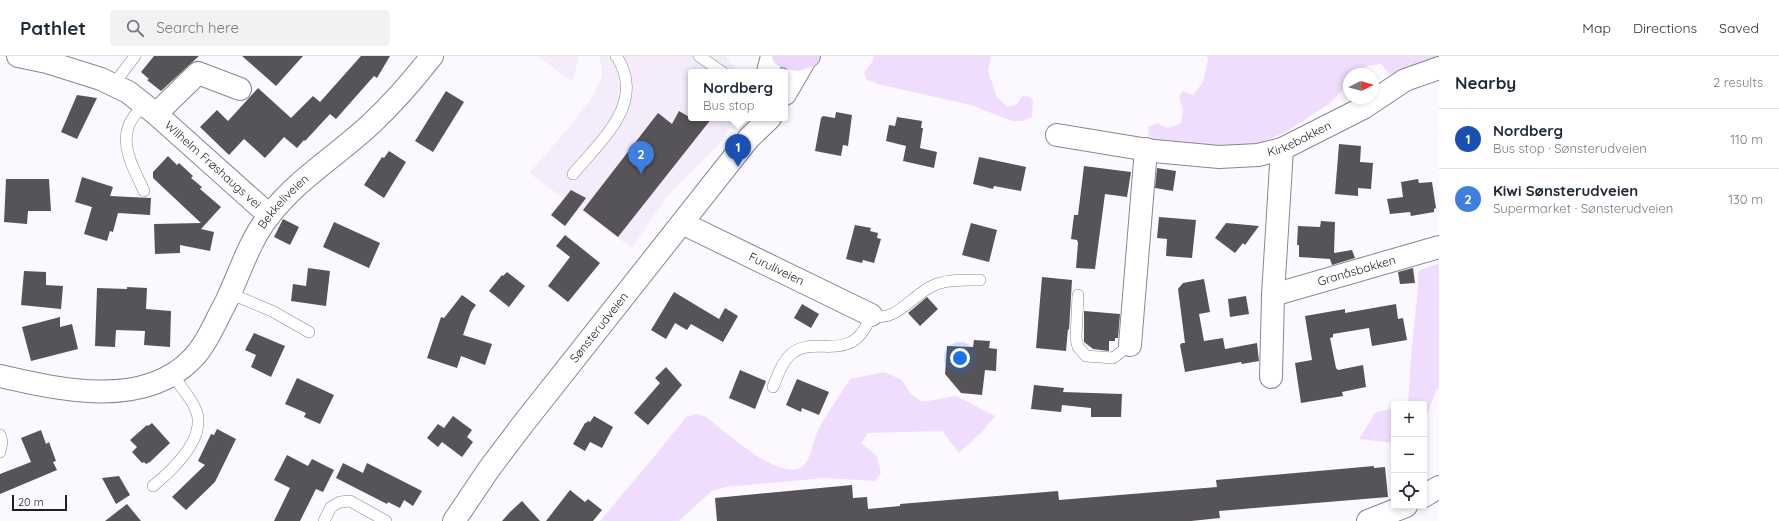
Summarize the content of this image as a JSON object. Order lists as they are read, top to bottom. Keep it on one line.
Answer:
{"streets":{"street":["Kirkebakken","Wilhelm Frøshaugs vei","Bekkeliveien","Furuliveien","Granåsbakken","Sønsterudveien"]},"crossings":[["Wilhelm Frøshaugs vei","Bekkeliveien"],["Furuliveien","Sønsterudveien"]],"scale_bar":"20 m","north":"right","page":{"header":"Pathlet","search":"Search here","nav":["Map","Directions","Saved"],"heading":["Nearby","2 results"],"popup":["Nordberg","Bus stop"],"list":[{"mark":"1","name":"Nordberg","note":"Bus stop · Sønsterudveien","value":"110 m"},{"mark":"2","name":"Kiwi Sønsterudveien","note":"Supermarket · Sønsterudveien","value":"130 m"}],"pins":["1","2"],"map_buttons":["+","−"],"scale":"20 m"}}
